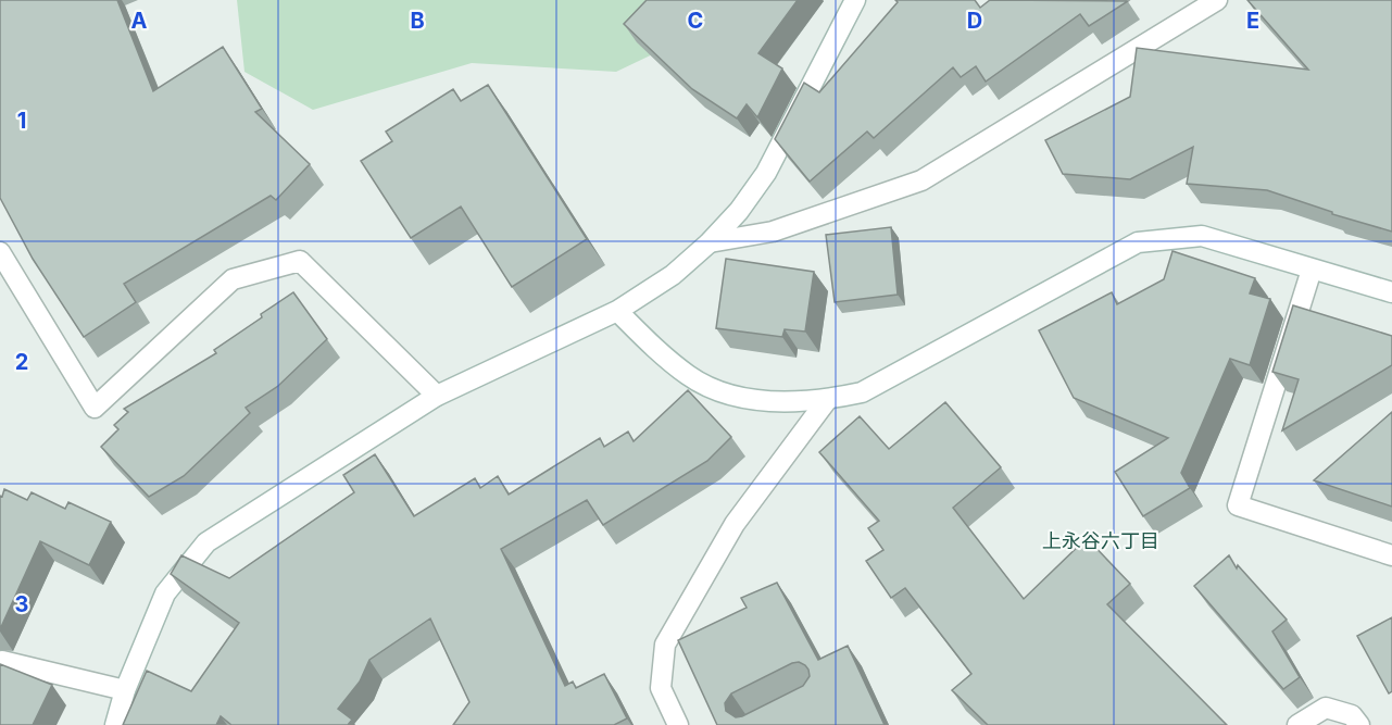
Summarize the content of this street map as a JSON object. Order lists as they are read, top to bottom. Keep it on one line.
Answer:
{"districts":["上永谷六丁目"],"grid":{"columns":["A","B","C","D","E"],"rows":["1","2","3"]}}
